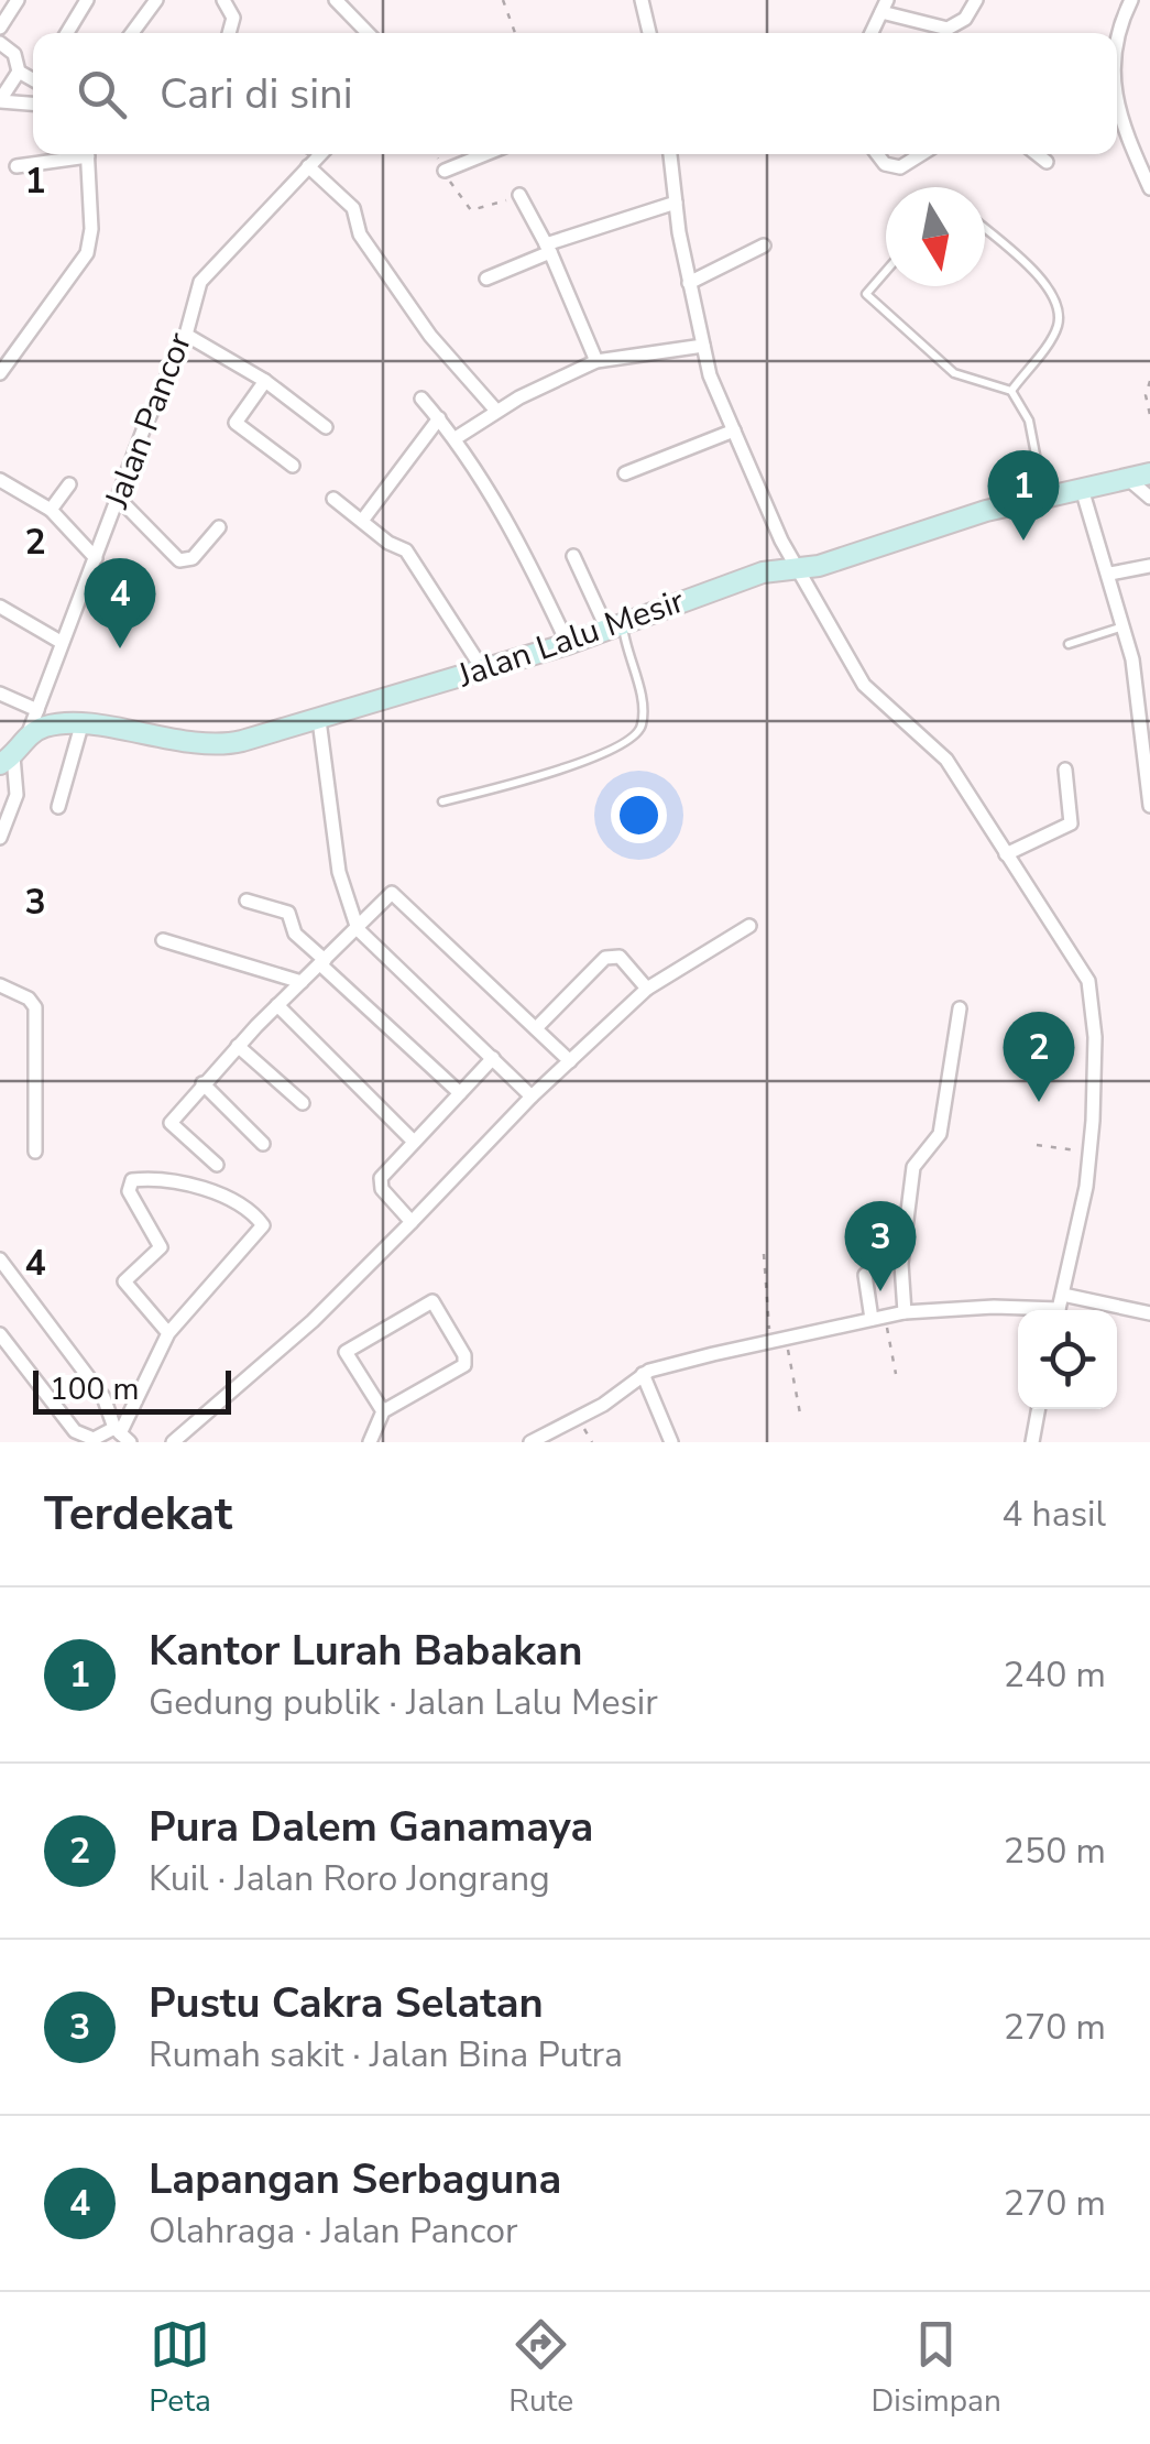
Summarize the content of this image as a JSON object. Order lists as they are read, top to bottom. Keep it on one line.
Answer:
{"streets":{"street":["Jalan Pancor","Jalan Lalu Mesir"]},"crossings":[["Jalan Pancor","Jalan Lalu Mesir"]],"scale_bar":"100 m","north":"bottom","page":{"search":"Cari di sini","pins":["1","4","2","3"],"scale":"100 m","heading":["Terdekat","4 hasil"],"list":[{"mark":"1","name":"Kantor Lurah Babakan","note":"Gedung publik · Jalan Lalu Mesir","value":"240 m"},{"mark":"2","name":"Pura Dalem Ganamaya","note":"Kuil · Jalan Roro Jongrang","value":"250 m"},{"mark":"3","name":"Pustu Cakra Selatan","note":"Rumah sakit · Jalan Bina Putra","value":"270 m"},{"mark":"4","name":"Lapangan Serbaguna","note":"Olahraga · Jalan Pancor","value":"270 m"}],"nav":["Peta","Rute","Disimpan"]},"grid":{"rows":["1","2","3","4"]}}
